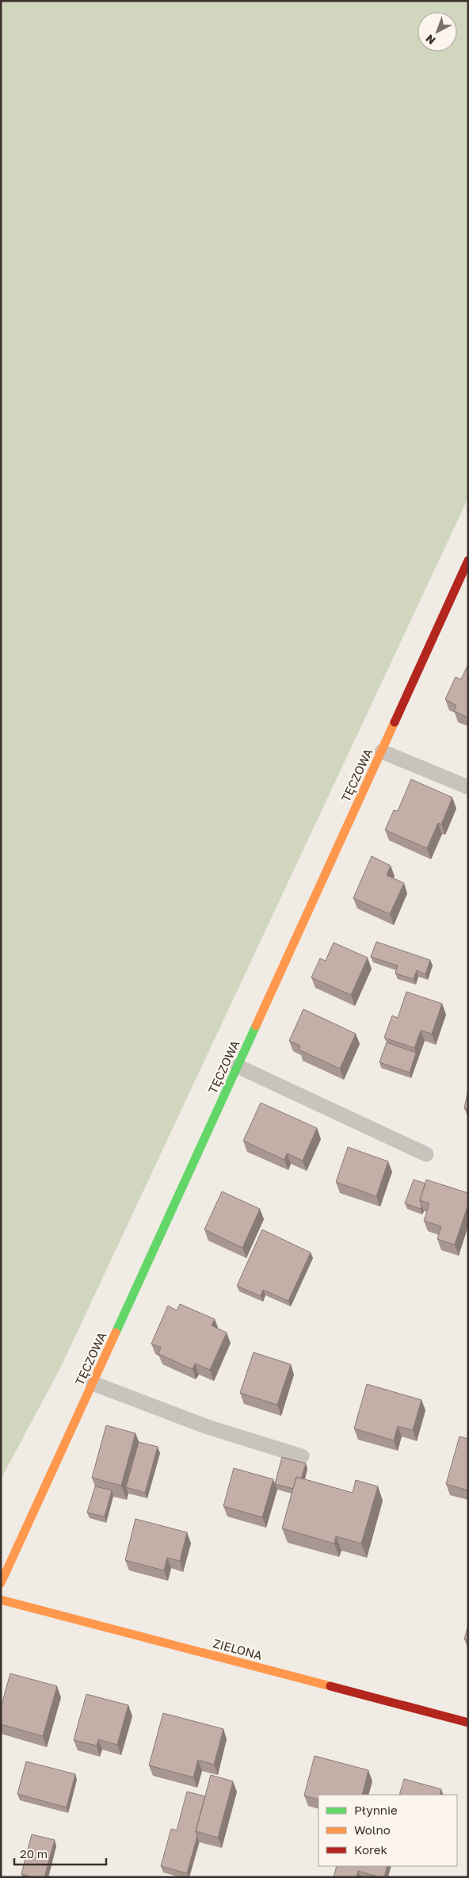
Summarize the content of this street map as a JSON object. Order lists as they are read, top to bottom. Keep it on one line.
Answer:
{"streets":{"street":["TĘCZOWA","ZIELONA"]},"legend":["Płynnie","Wolno","Korek"],"scale_bar":"20 m","north":"bottom left"}
